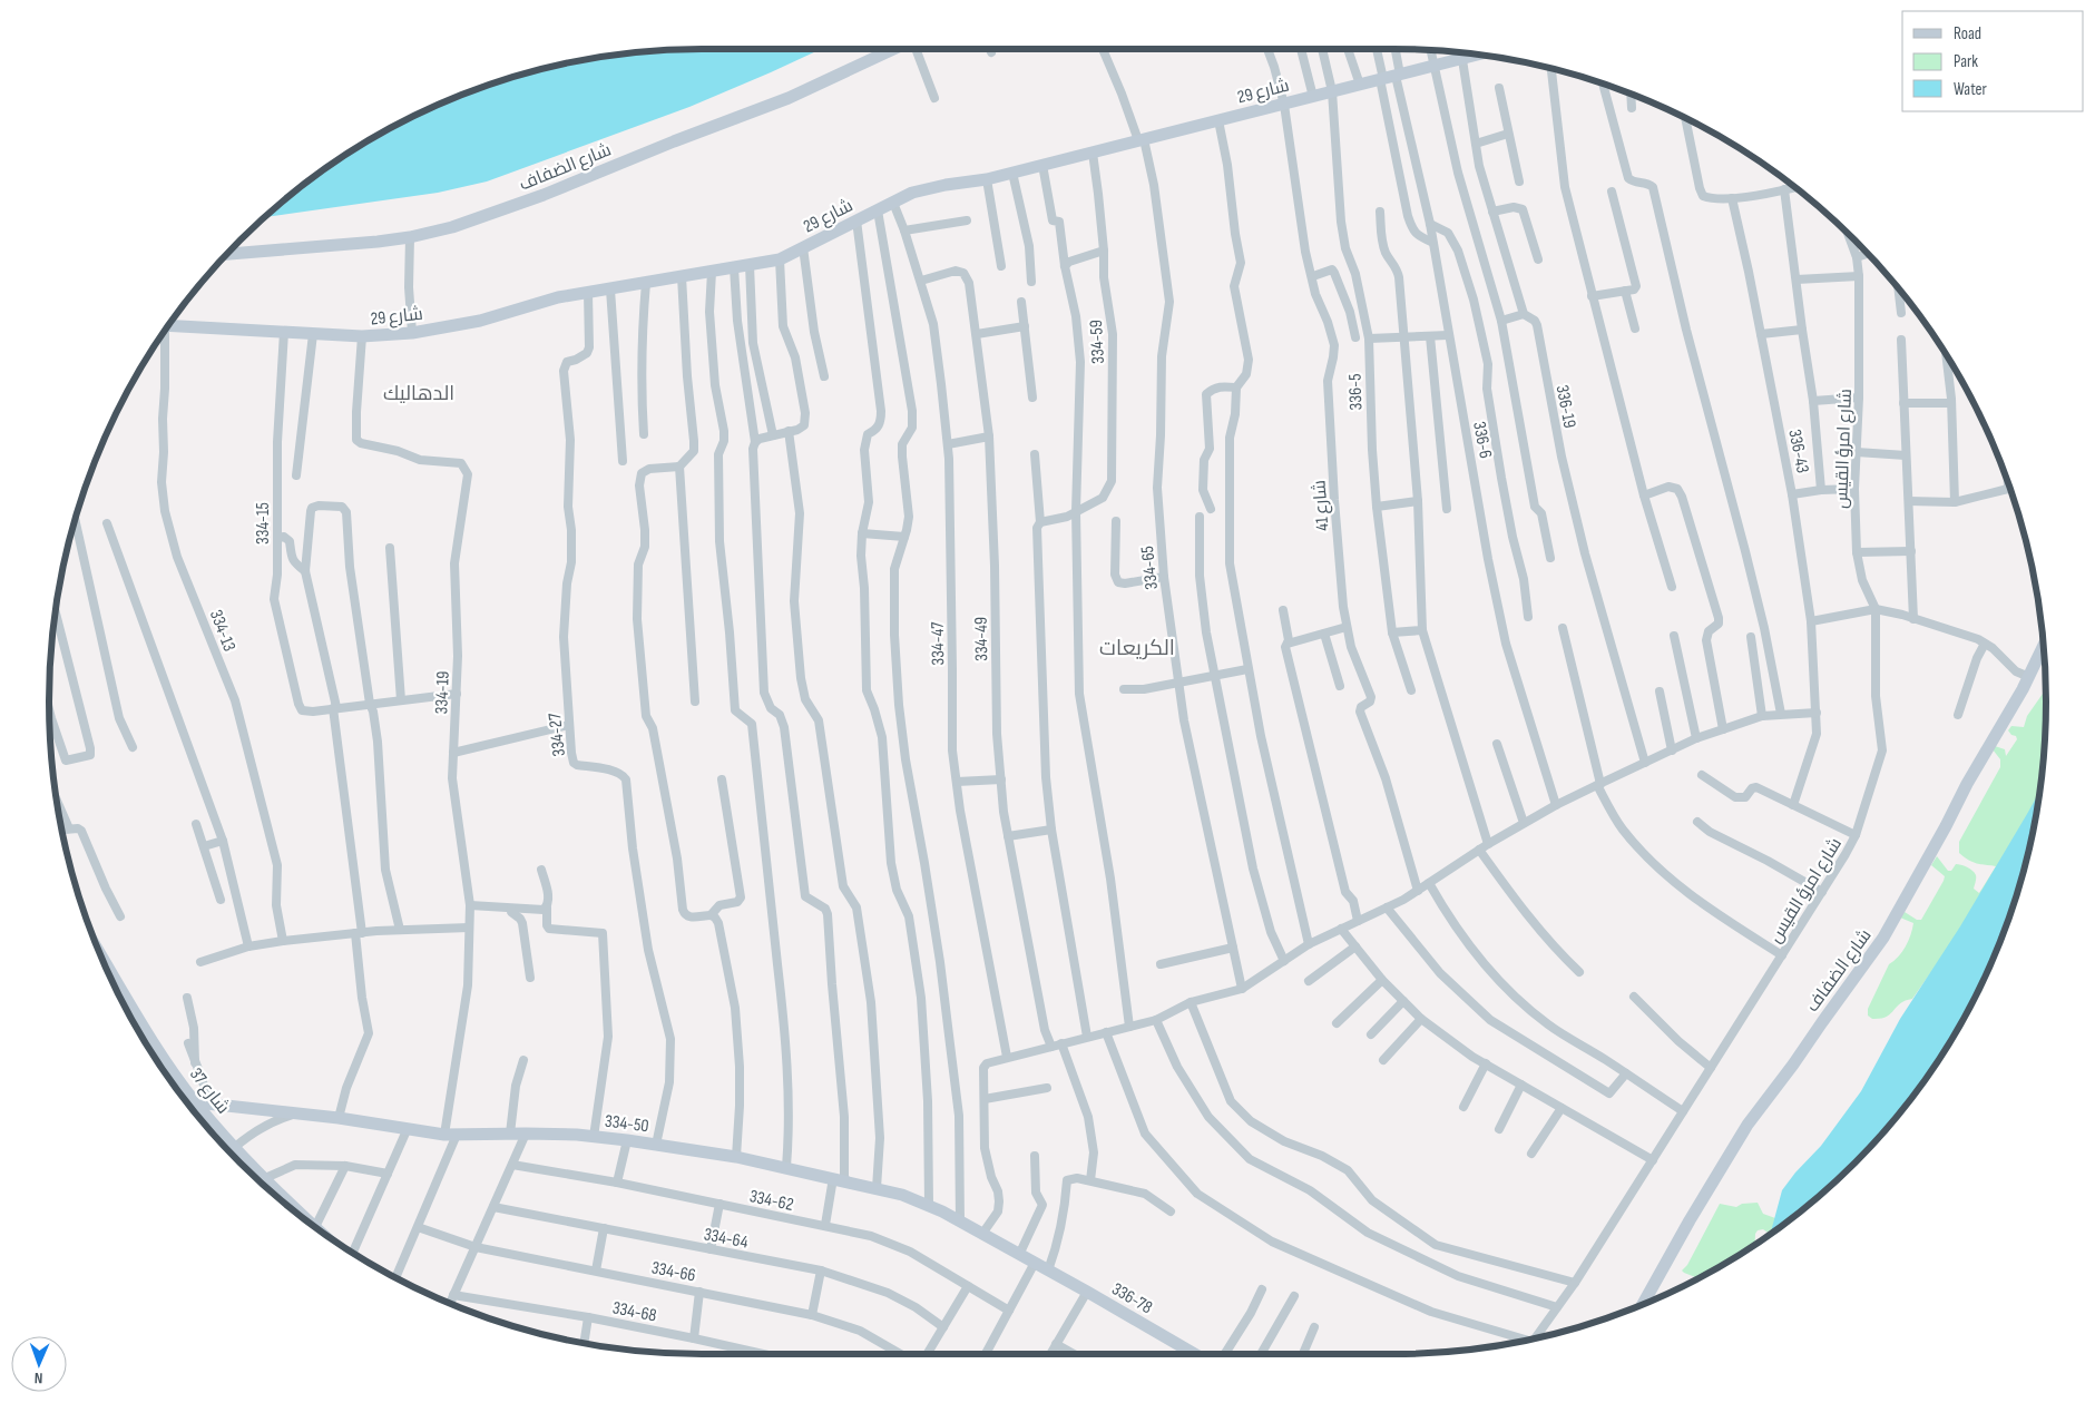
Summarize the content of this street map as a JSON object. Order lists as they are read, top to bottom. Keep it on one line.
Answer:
{"streets":{"street":["شارع 29","شارع الضفاف","334-59","336-5","336-19","336-6","شارع امرؤ القيس","336-43","شارع 41","334-15","334-65","334-13","334-49","334-47","334-19","334-27","شارع 37","334-50","334-62","334-64","334-66","336-78","334-68"]},"crossings":[["شارع 29","334-59"],["شارع 29","336-5"],["شارع 29","336-19"],["شارع 29","336-6"],["شارع 29","شارع 41"],["شارع 29","334-15"],["شارع 29","334-65"],["شارع 29","334-47"],["شارع 29","334-19"],["شارع 29","334-27"],["334-49","334-47"],["334-19","334-50"],["334-19","334-66"],["334-27","334-50"],["شارع 37","334-50"],["334-50","336-78"]],"districts":["الدهاليك","الكريعات"],"legend":["Road","Park","Water"],"north":"bottom"}
